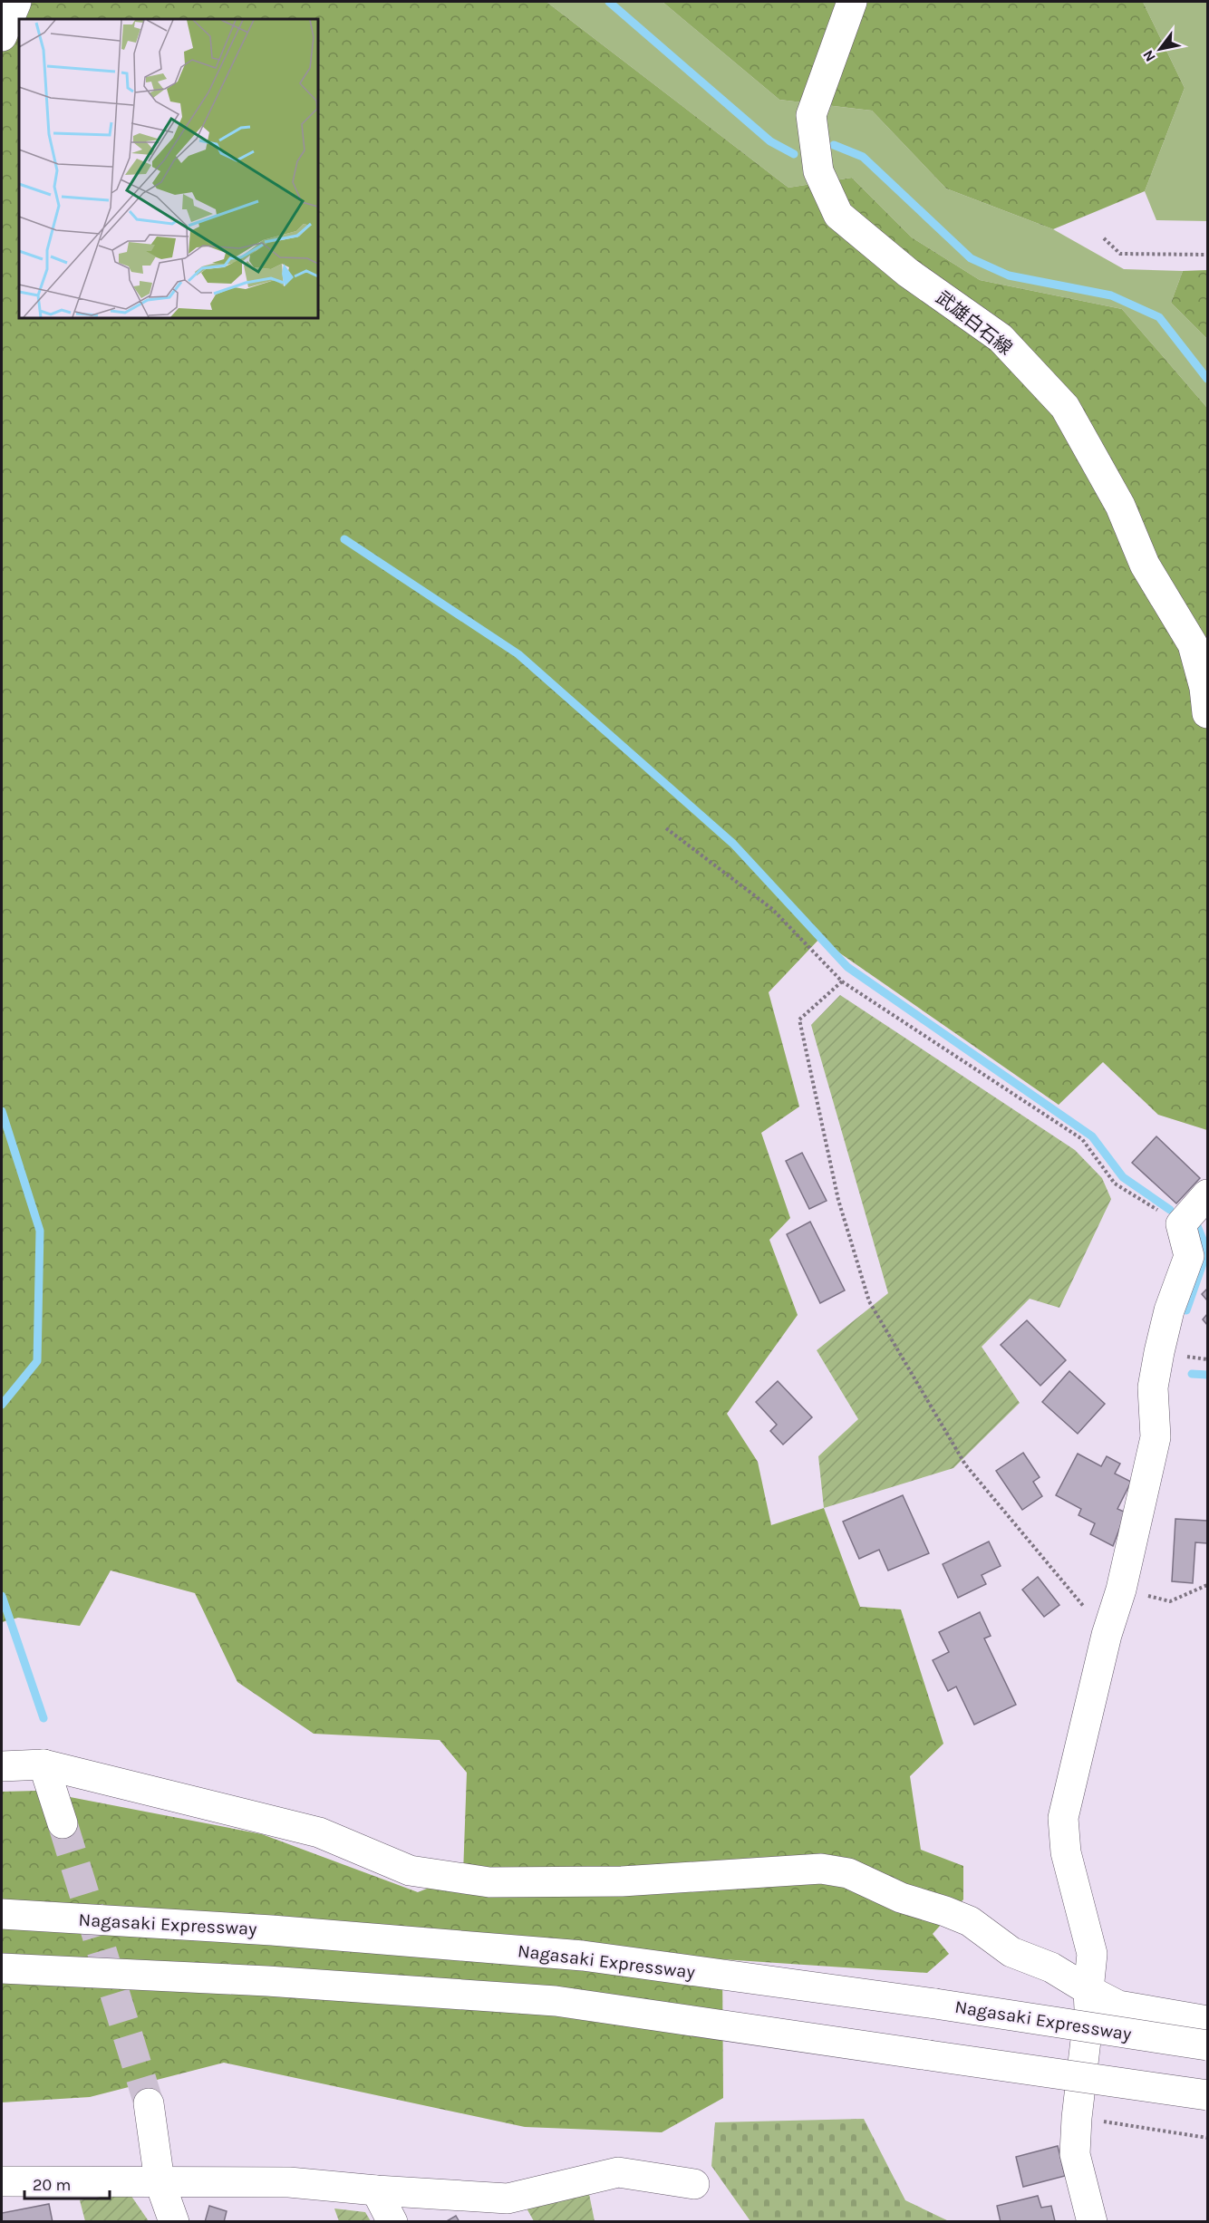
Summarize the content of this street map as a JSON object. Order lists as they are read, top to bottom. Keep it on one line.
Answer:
{"streets":{"main road":["武雄白石線","Nagasaki Expressway"]},"scale_bar":"20 m","north":"bottom left"}
